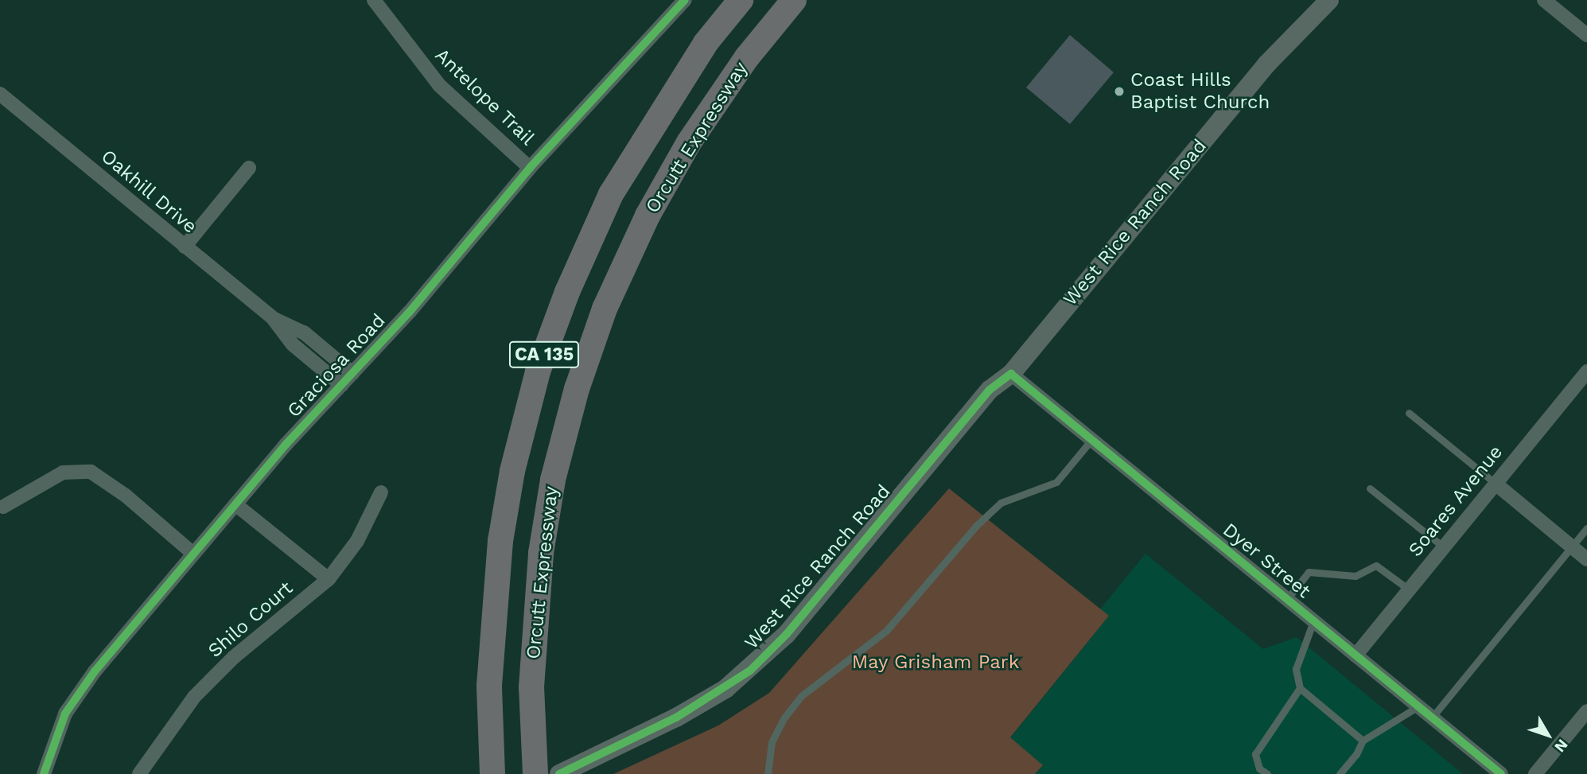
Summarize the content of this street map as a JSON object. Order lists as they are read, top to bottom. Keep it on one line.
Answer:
{"streets":{"highway":["Orcutt Expressway","CA 135"],"main road":["West Rice Ranch Road"],"street":["Antelope Trail","Oakhill Drive","Graciosa Road","Soares Avenue","Dyer Street","Shilo Court"]},"crossings":[["Antelope Trail","Graciosa Road"],["Oakhill Drive","Graciosa Road"],["West Rice Ranch Road","Dyer Street"],["Soares Avenue","Dyer Street"]],"parks":["May Grisham Park"],"places":["Coast Hills Baptist Church"],"north":"bottom right"}
